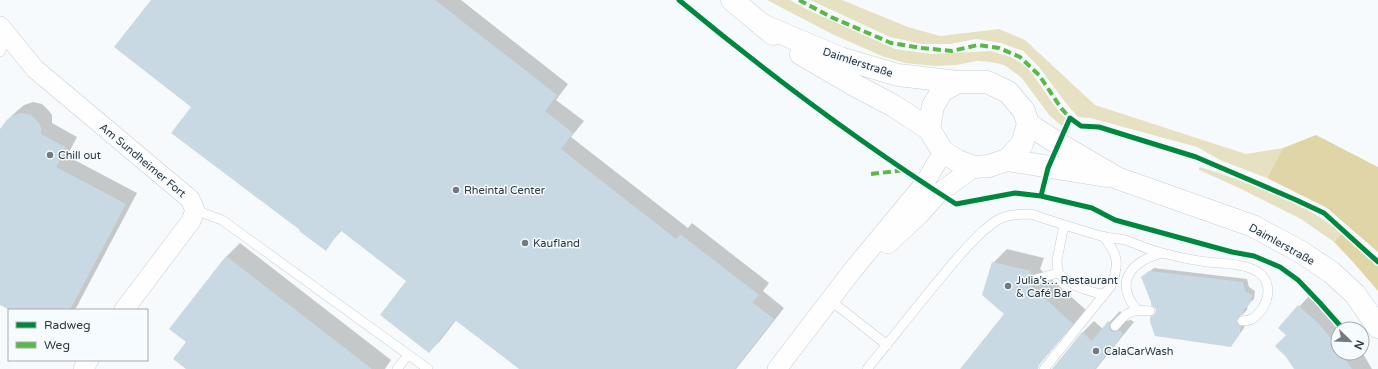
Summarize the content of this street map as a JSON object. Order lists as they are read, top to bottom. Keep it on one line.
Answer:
{"streets":{"main road":["Daimlerstraße"],"street":["Am Sundheimer Fort"]},"places":["Chill out","Rheintal Center","Kaufland","Julia’s… Restaurant & Café Bar","CalaCarWash"],"legend":["Radweg","Weg"],"north":"bottom right"}
